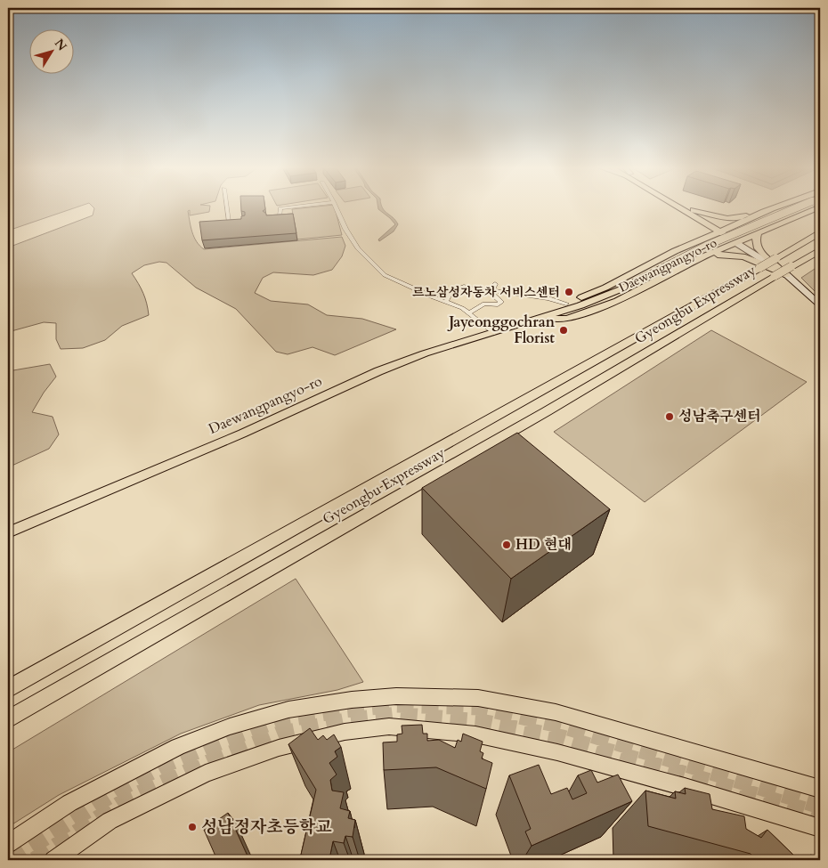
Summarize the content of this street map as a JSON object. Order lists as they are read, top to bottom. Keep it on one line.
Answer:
{"streets":{"highway":["Gyeongbu Expressway"],"main road":["Daewangpangyo-ro"]},"places":["르노삼성자동차 서비스센터","Jayeonggochran Florist","성남축구센터","HD 현대","성남정자초등학교"],"north":"top right"}
